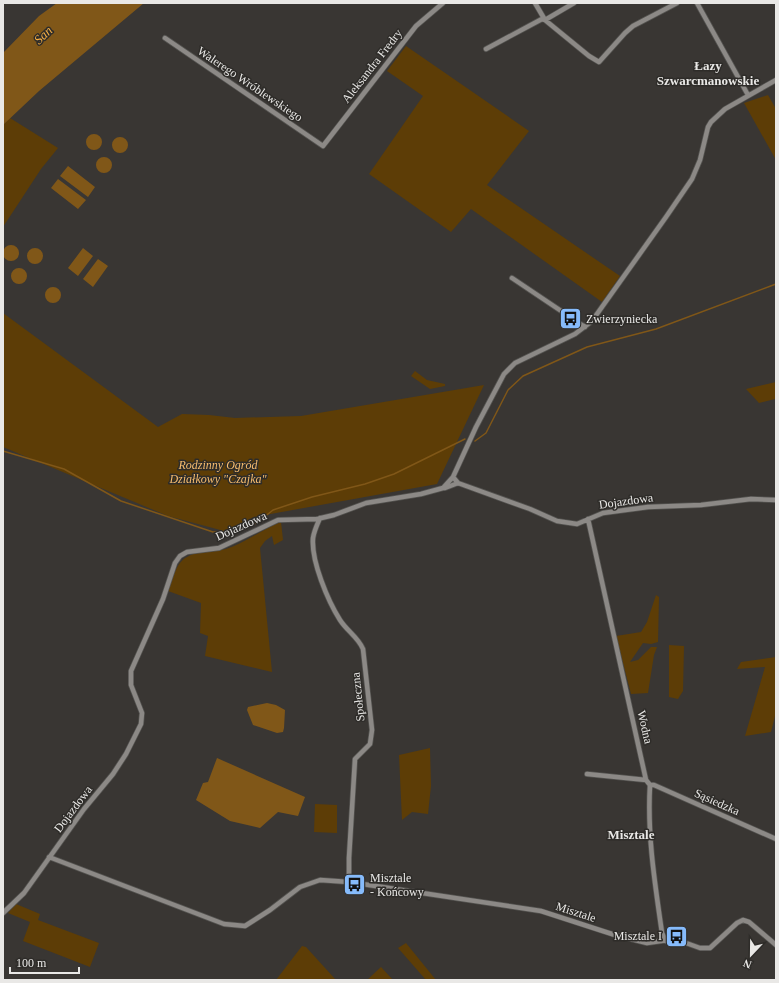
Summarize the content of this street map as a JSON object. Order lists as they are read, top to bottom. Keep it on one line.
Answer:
{"streets":{"street":["Aleksandra Fredry","Walerego Wróblewskiego","Dojazdowa","Społeczna","Wodna","Sąsiedzka","Misztale"]},"crossings":[["Aleksandra Fredry","Walerego Wróblewskiego"],["Dojazdowa","Społeczna"],["Dojazdowa","Wodna"],["Dojazdowa","Misztale"],["Społeczna","Misztale"],["Wodna","Sąsiedzka"]],"districts":["Łazy Szwarcmanowskie","Misztale"],"water":["San"],"parks":["Rodzinny Ogród Działkowy \"Czajka\""],"places":{"bus stop":["Zwierzyniecka","Misztale - Końcowy","Misztale I"]},"scale_bar":"100 m","north":"bottom"}
